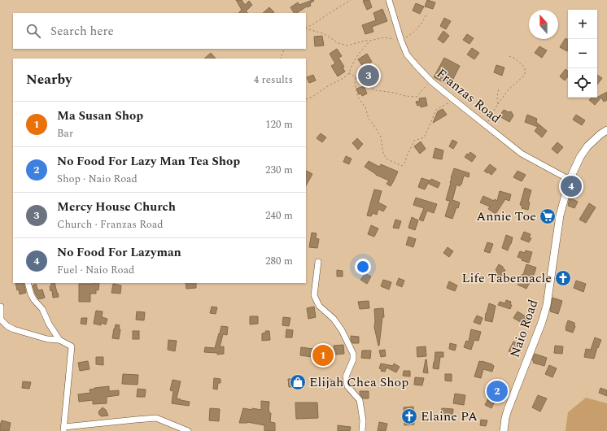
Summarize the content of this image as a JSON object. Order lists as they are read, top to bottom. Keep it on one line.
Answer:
{"streets":{"street":["Franzas Road","Naio Road"]},"crossings":[["Franzas Road","Naio Road"]],"places":{"supermarket":["Annie Toe"],"church":["Life Tabernacle","Elaine PA"],"shop":["Elijah Chea Shop"]},"north":"top","page":{"map_buttons":["+","−"],"search":"Search here","heading":["Nearby","4 results"],"pins":["3","4","1","2"],"list":[{"mark":"1","name":"Ma Susan Shop","note":"Bar","value":"120 m"},{"mark":"2","name":"No Food For Lazy Man Tea Shop","note":"Shop · Naio Road","value":"230 m"},{"mark":"3","name":"Mercy House Church","note":"Church · Franzas Road","value":"240 m"},{"mark":"4","name":"No Food For Lazyman","note":"Fuel · Naio Road","value":"280 m"}]}}
